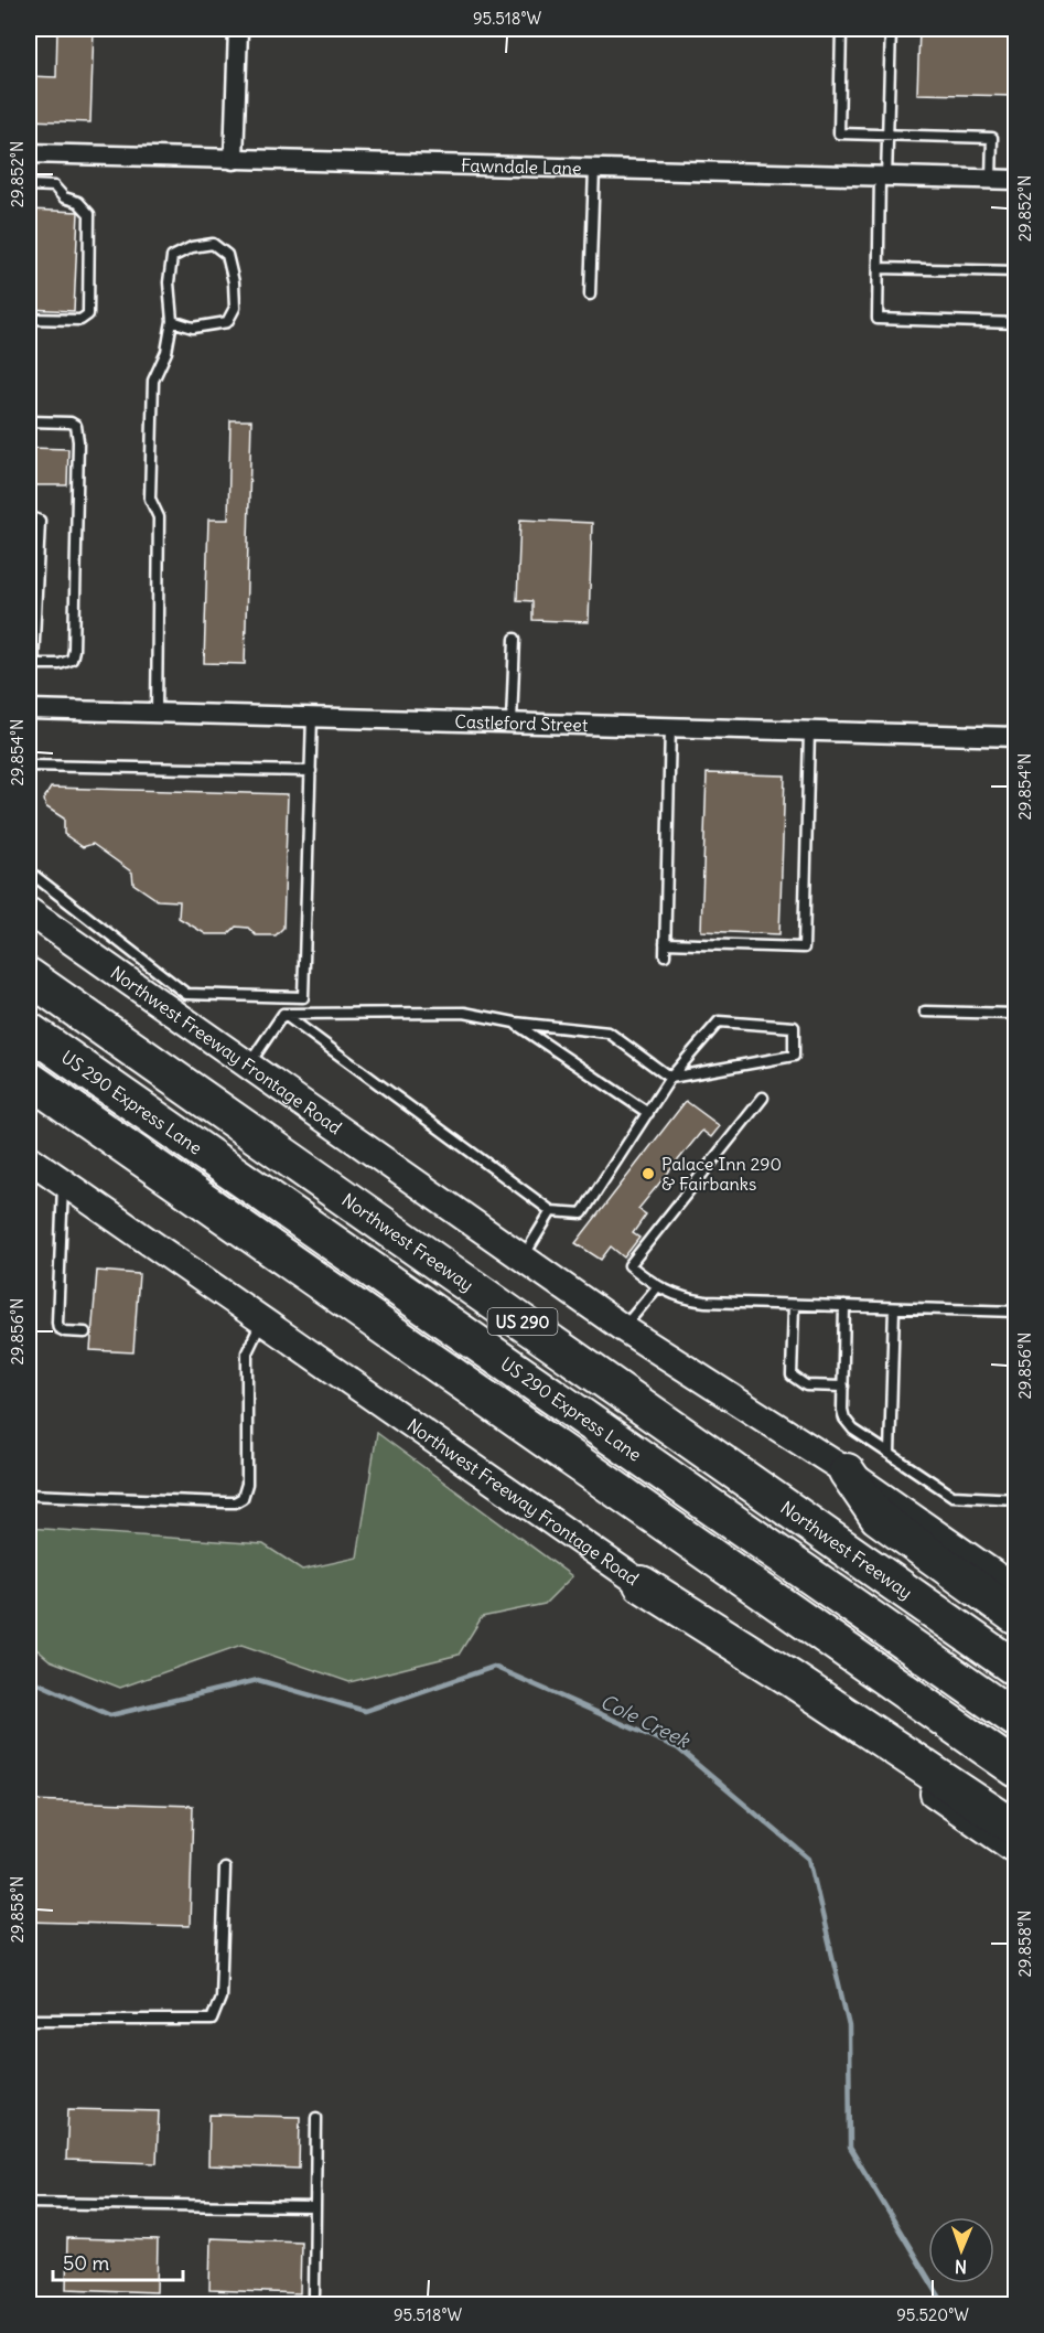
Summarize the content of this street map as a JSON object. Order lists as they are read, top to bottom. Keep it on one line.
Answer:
{"streets":{"highway":["US 290 Express Lane","Northwest Freeway","US 290"],"main road":["Northwest Freeway Frontage Road"],"street":["Fawndale Lane","Castleford Street"]},"water":["Cole Creek"],"places":["Palace Inn 290 & Fairbanks"],"scale_bar":"50 m","north":"bottom","coordinates":["95.518°W","29.852°N","29.854°N","29.856°N","29.858°N","95.520°W"]}
